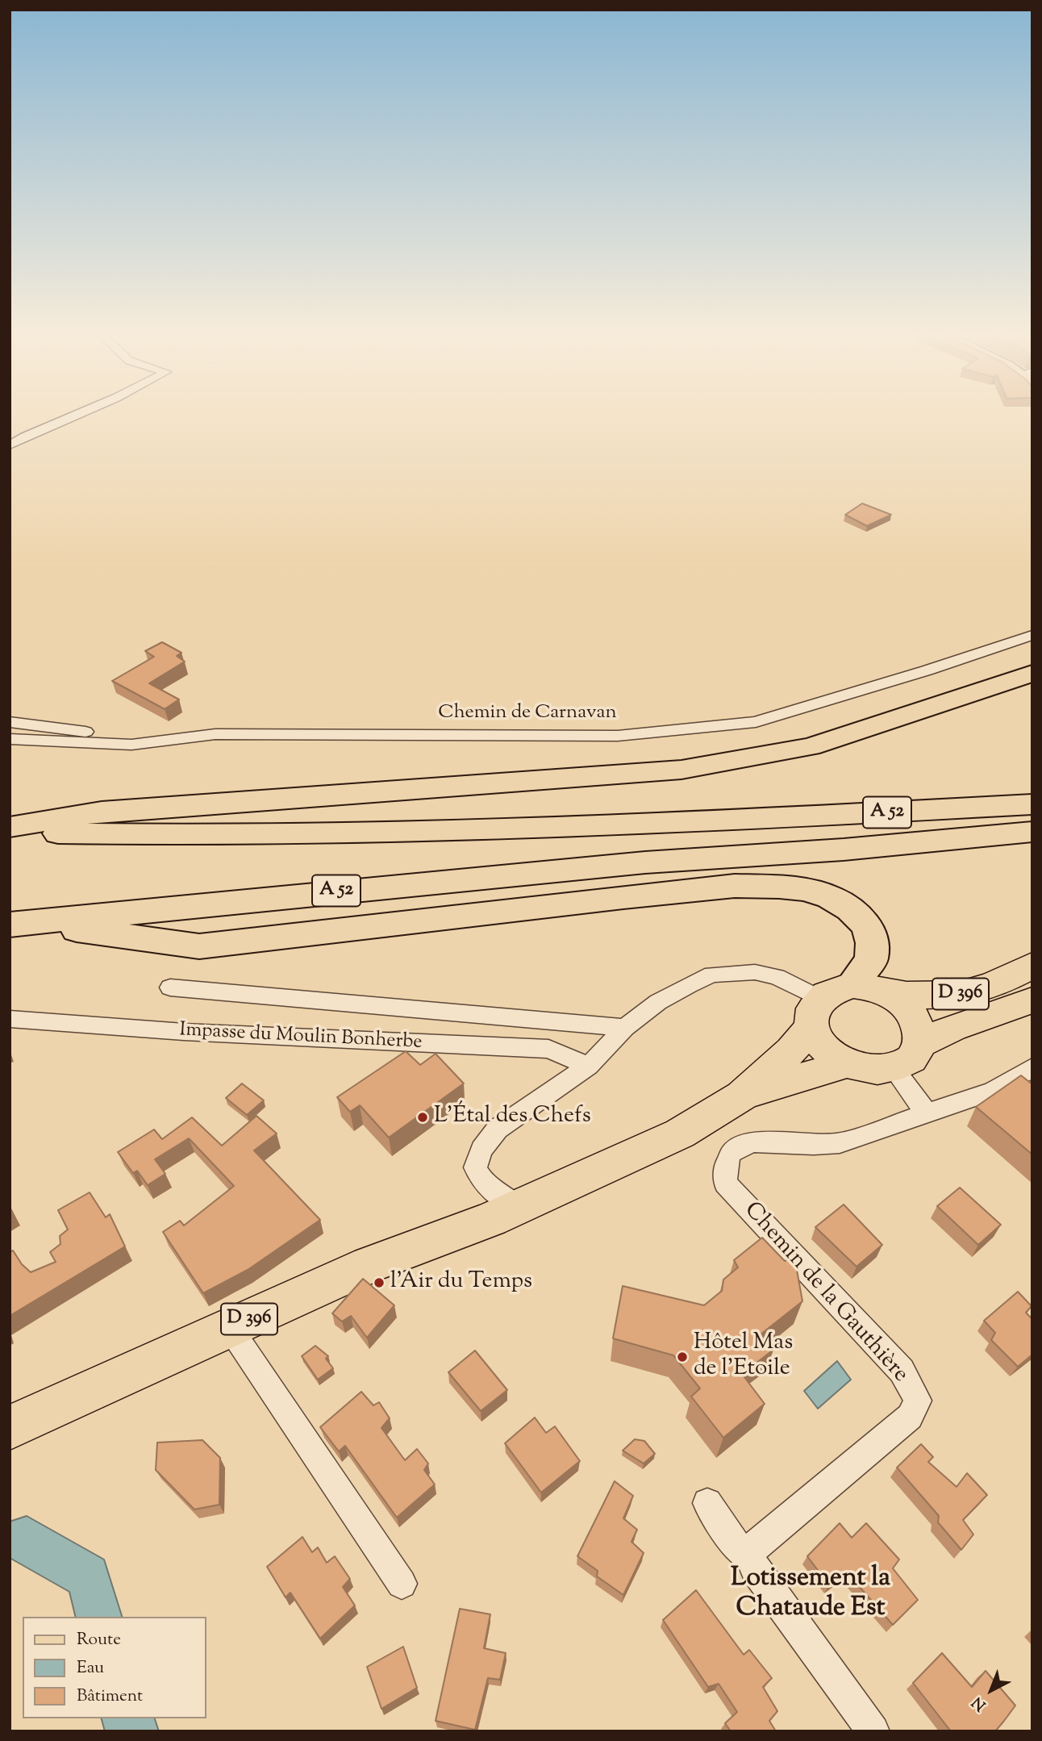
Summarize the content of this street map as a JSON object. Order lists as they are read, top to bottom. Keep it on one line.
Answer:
{"streets":{"highway":["A 52"],"main road":["D 396"],"street":["Chemin de Carnavan","Impasse du Moulin Bonherbe","Chemin de la Gauthière"]},"districts":["Lotissement la Chataude Est"],"places":["L'Étal des Chefs","l'Air du Temps","Hôtel Mas de l'Etoile"],"legend":["Route","Eau","Bâtiment"],"north":"bottom left"}
